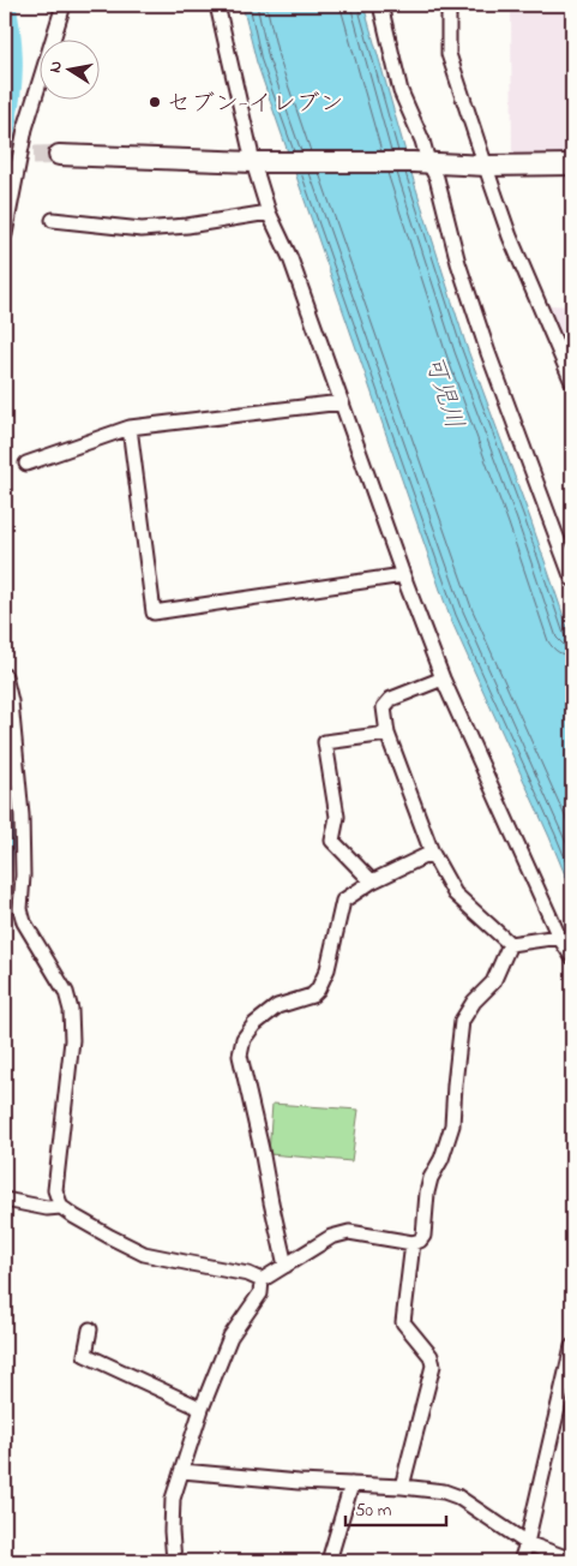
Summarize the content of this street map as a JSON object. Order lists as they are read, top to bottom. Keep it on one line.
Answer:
{"water":["可児川"],"places":["セブン-イレブン"],"scale_bar":"50 m","north":"left"}
